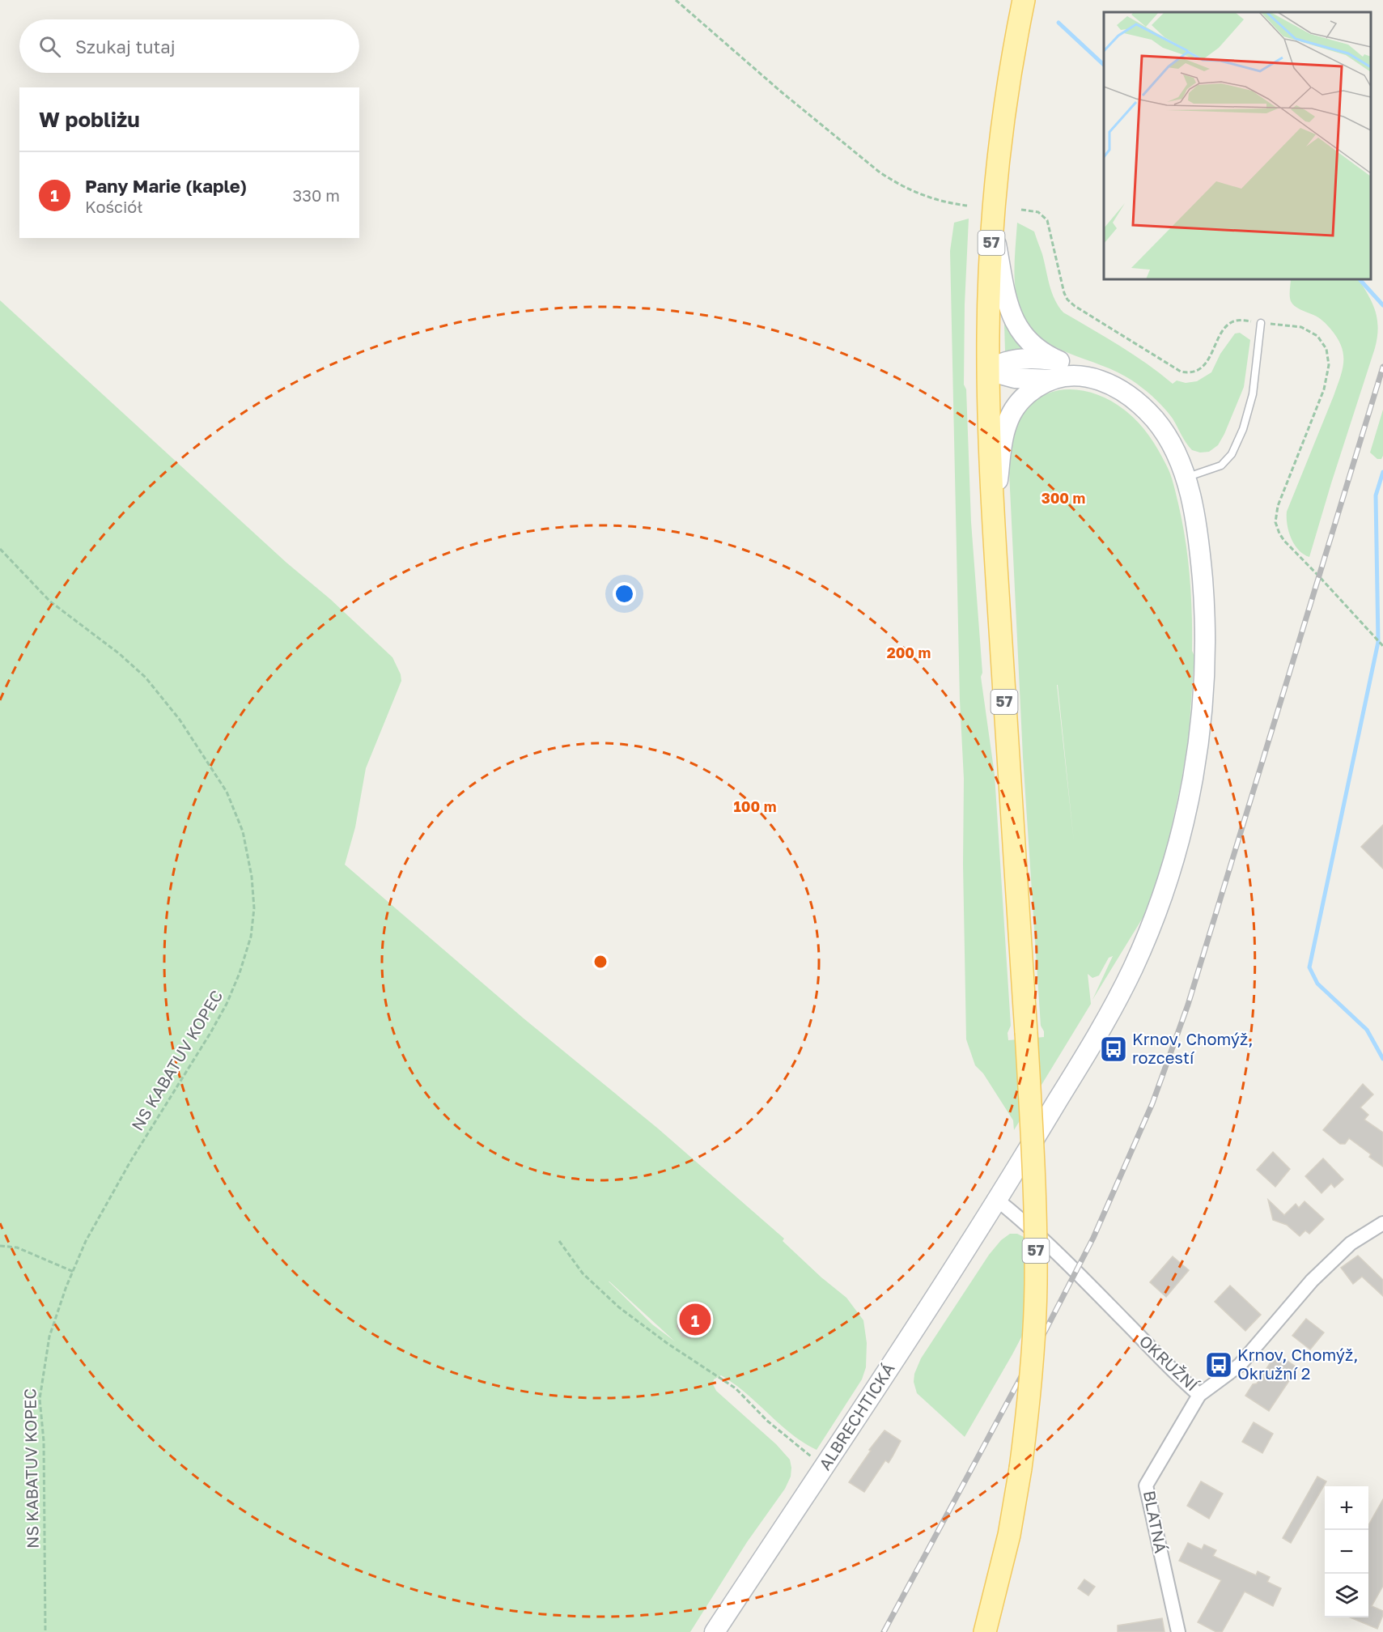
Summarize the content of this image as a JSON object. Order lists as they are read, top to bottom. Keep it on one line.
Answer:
{"streets":{"main road":["57","ALBRECHTICKÁ"],"street":["OKRUŽNÍ","BLATNÁ"],"path":["NS KABATUV KOPEC"]},"crossings":[["OKRUŽNÍ","ALBRECHTICKÁ"],["OKRUŽNÍ","BLATNÁ"]],"places":{"bus stop":["Krnov, Chomýž, rozcestí","Krnov, Chomýž, Okružní 2"]},"page":{"search":"Szukaj tutaj","heading":"W pobliżu","list":[{"mark":"1","name":"Pany Marie (kaple)","note":"Kościół","value":"330 m"}],"pins":"1","map_buttons":["+","−"]},"rings":["300 m","200 m","100 m"]}
